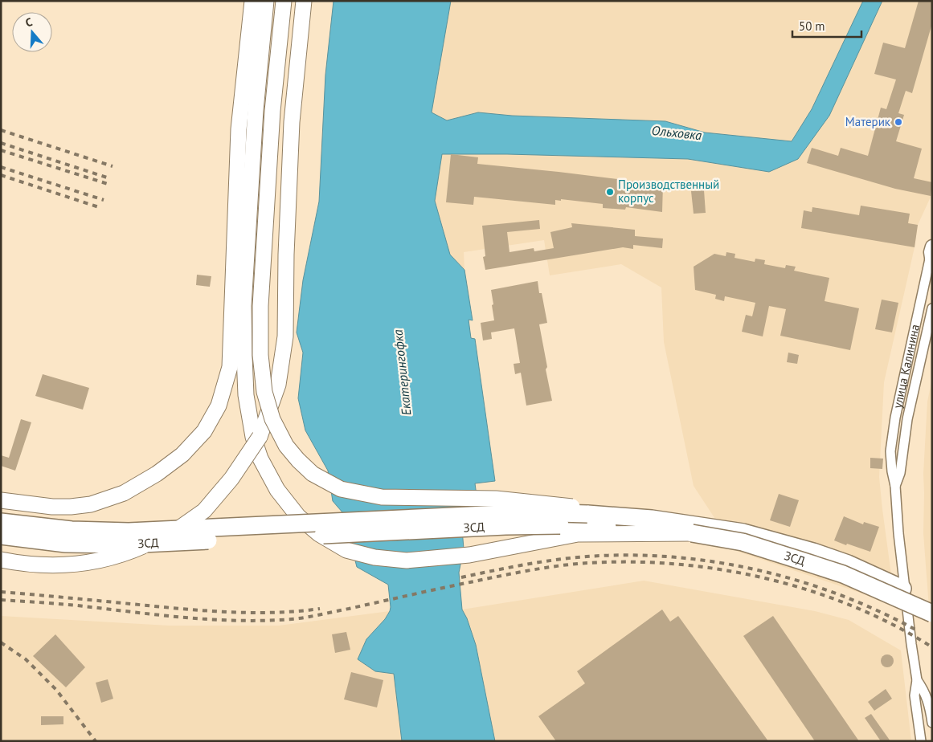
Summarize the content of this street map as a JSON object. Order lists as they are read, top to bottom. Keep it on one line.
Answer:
{"streets":{"highway":["ЗСД"],"street":["улица Калинина"]},"water":["Ольховка","Екатерингофка"],"places":["Материк","Производственный корпус"],"scale_bar":"50 m","north":"top"}
